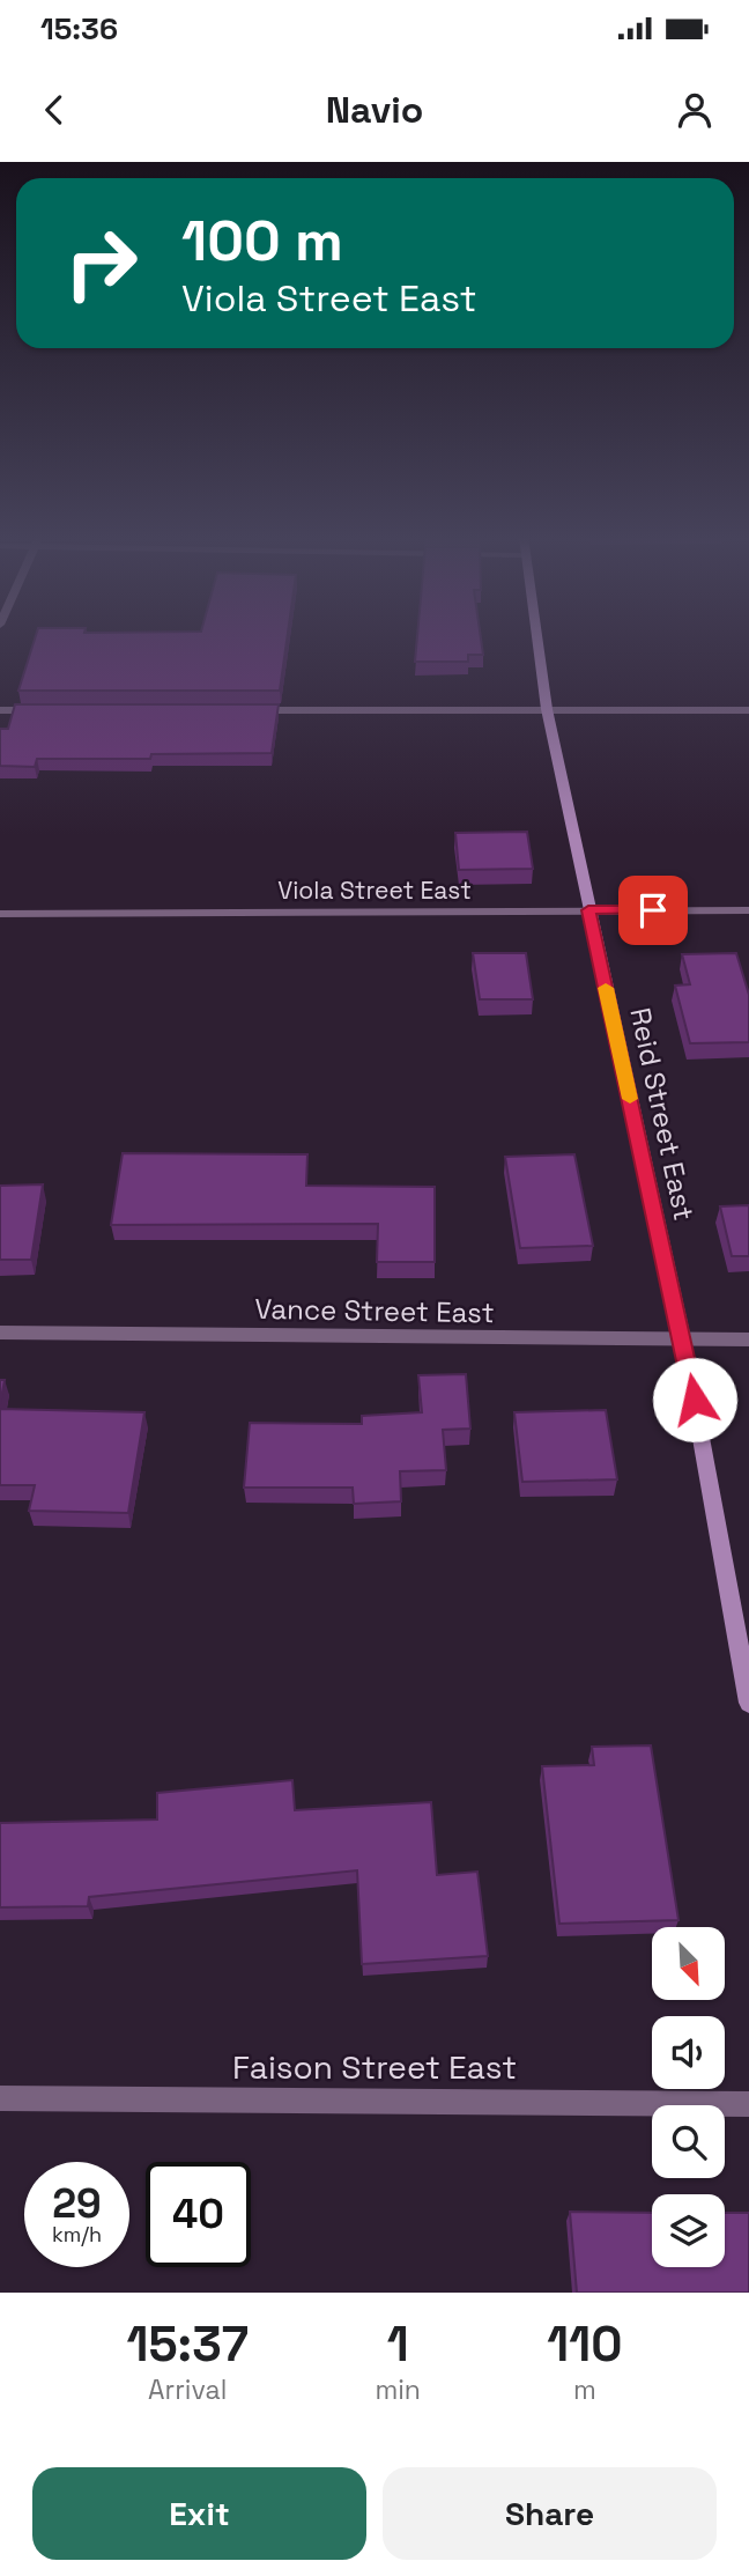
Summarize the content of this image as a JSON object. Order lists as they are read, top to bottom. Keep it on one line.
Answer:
{"streets":{"street":["Viola Street East","Reid Street East","Vance Street East","Faison Street East"]},"crossings":[["Viola Street East","Reid Street East"],["Reid Street East","Vance Street East"]],"north":"bottom right","page":{"status":"15:36","header":"Navio","turn":["100 m","Viola Street East"],"speed":"29 km/h","limit":"40","eta":["15:37","Arrival","1","min","110","m"],"buttons":["Exit","Share"]}}
